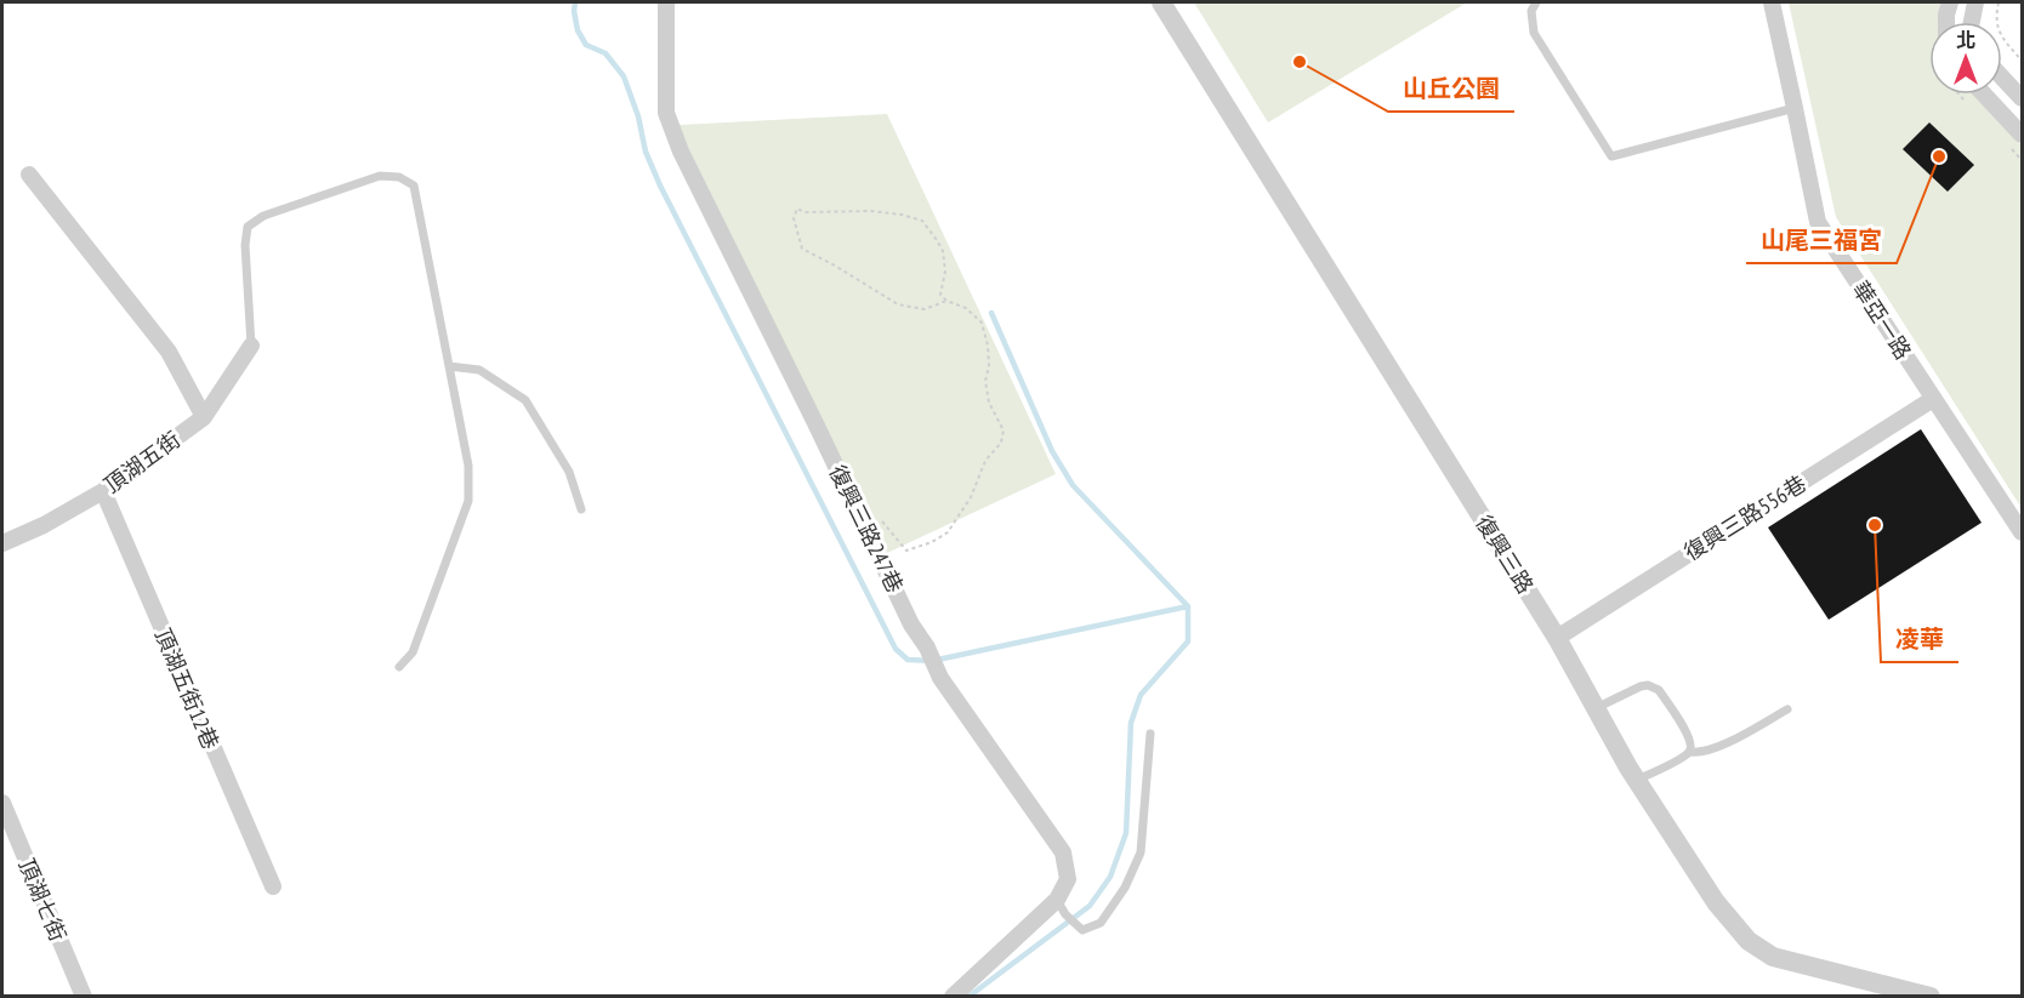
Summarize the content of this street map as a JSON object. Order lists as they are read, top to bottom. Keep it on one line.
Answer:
{"streets":{"street":["華亞一路","頂湖五街","復興三路556巷","復興三路247巷","復興三路","頂湖五街12巷","頂湖七街"]},"crossings":[["華亞一路","復興三路556巷"],["頂湖五街","頂湖五街12巷"],["復興三路556巷","復興三路"]],"places":["山丘公園","山尾三福宮","凌華"],"north":"top"}
